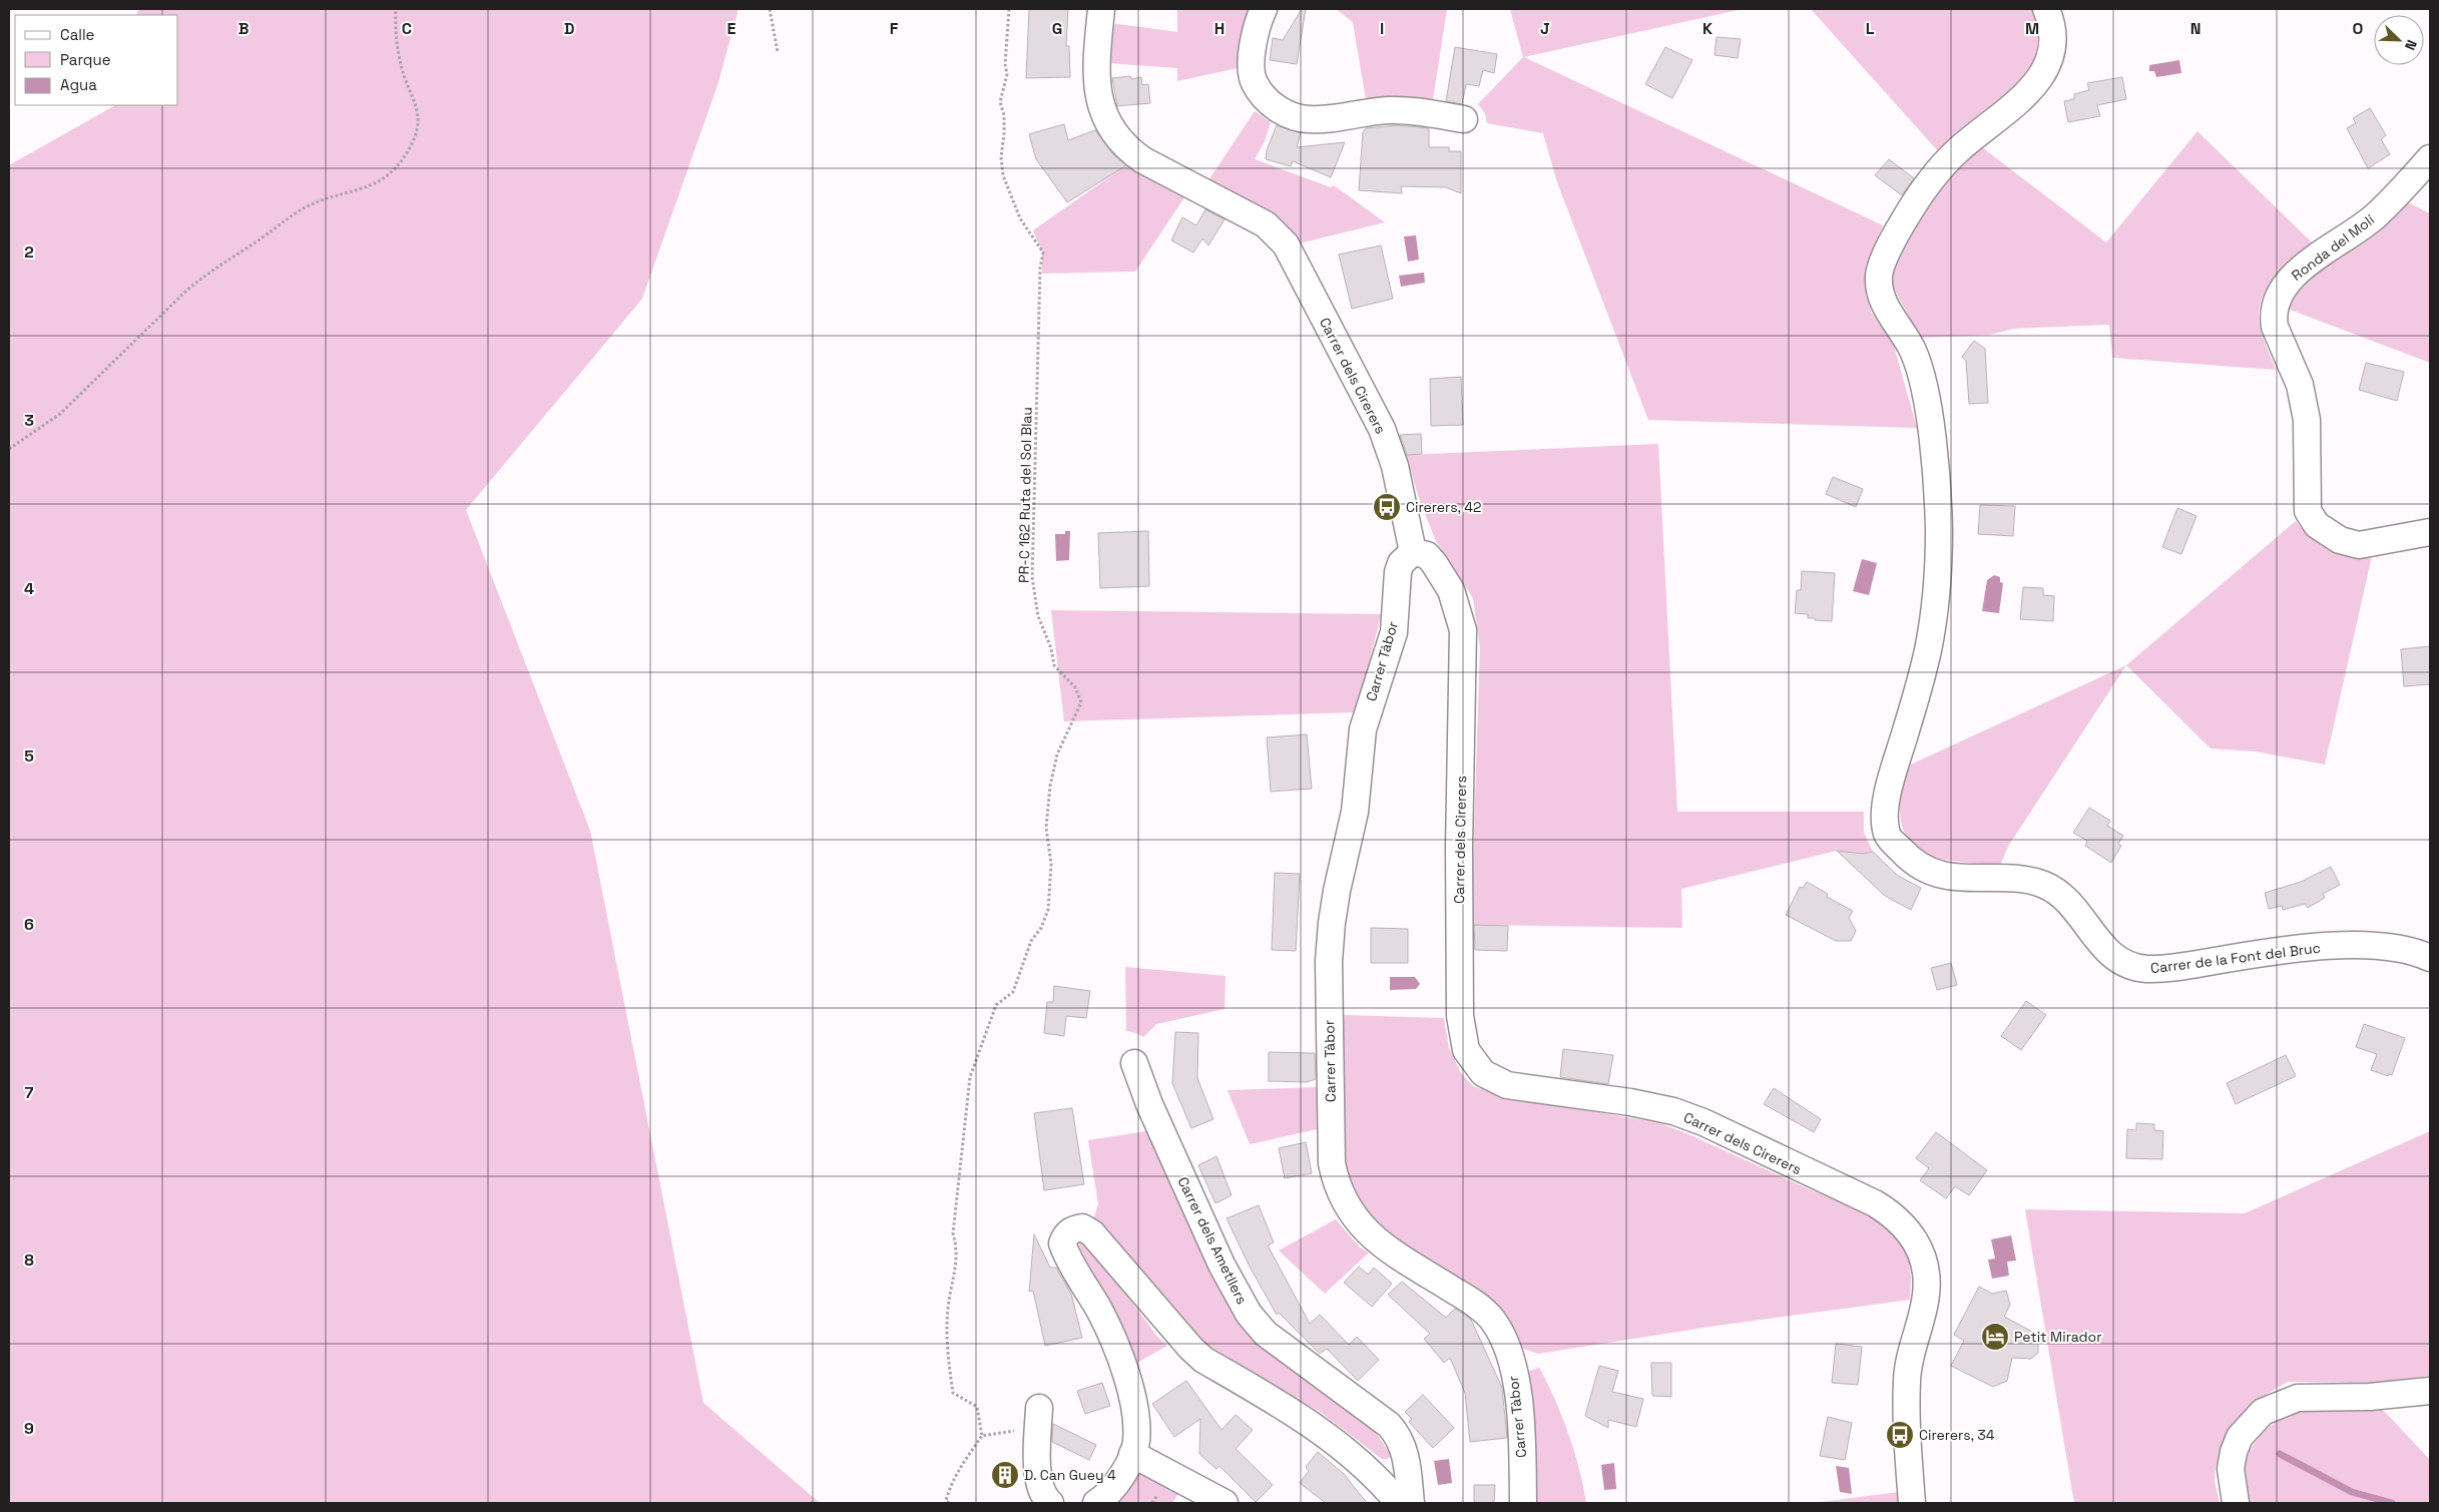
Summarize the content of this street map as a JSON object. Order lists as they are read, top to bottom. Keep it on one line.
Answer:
{"streets":{"street":["Ronda del Molí","Carrer dels Cirerers","Carrer Tàbor","Carrer de la Font del Bruc","Carrer dels Ametllers"],"path":["PR-C 162 Ruta del Sol Blau"]},"crossings":[["Carrer dels Cirerers","Carrer Tàbor"]],"places":{"bus stop":["Cirerers, 42","Cirerers, 34"],"hotel":["Petit Mirador"],"building":["D. Can Guey 4"]},"legend":["Calle","Parque","Agua"],"north":"bottom right","grid":{"columns":["B","C","D","E","F","G","H","I","J","K","L","M","N","O"],"rows":["2","3","4","5","6","7","8","9"]}}
